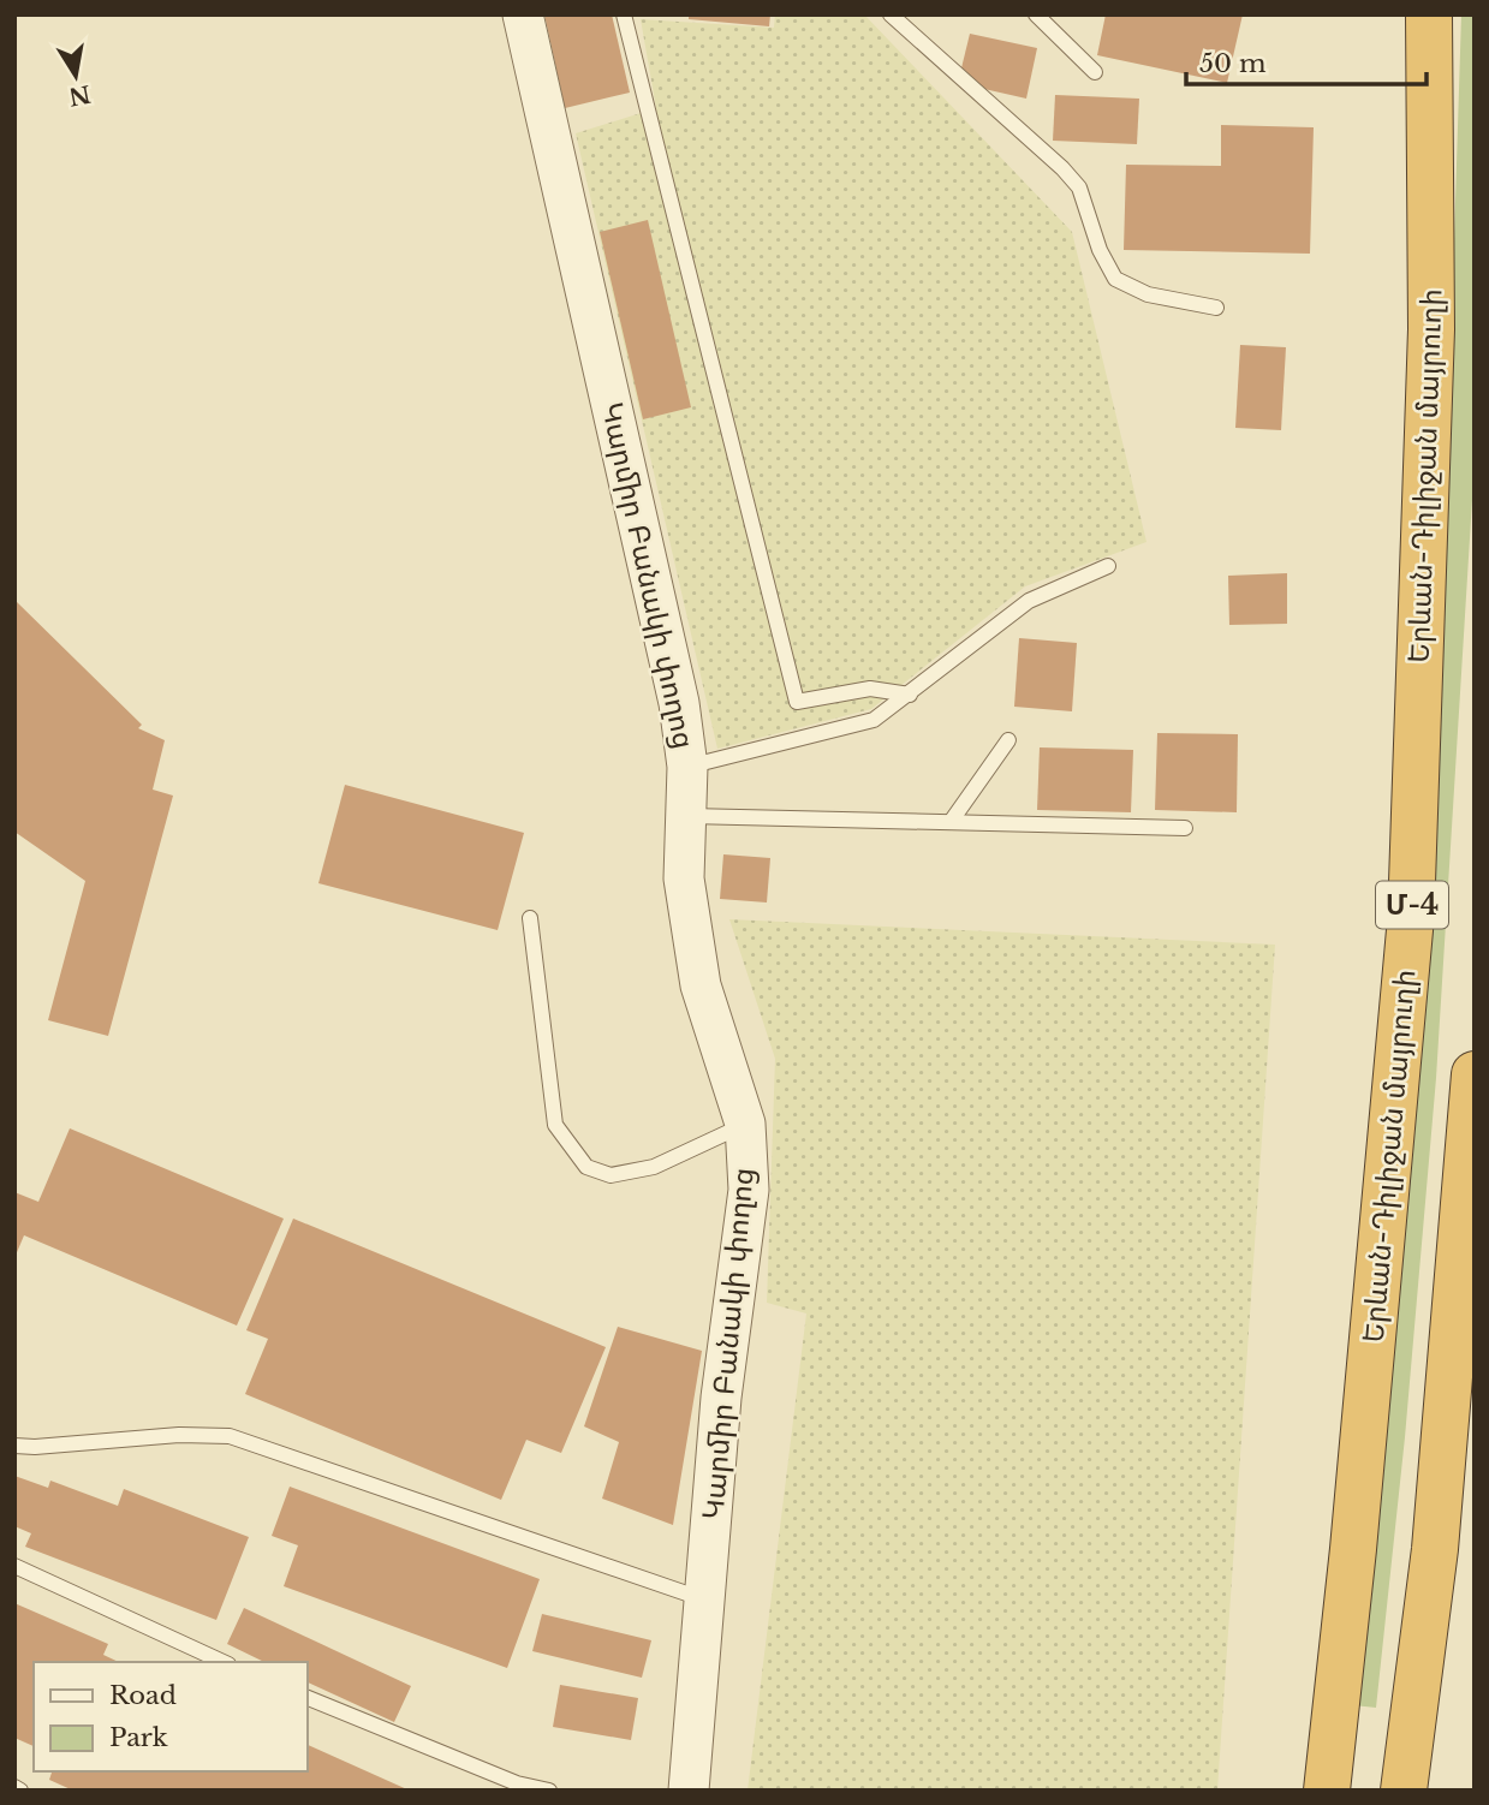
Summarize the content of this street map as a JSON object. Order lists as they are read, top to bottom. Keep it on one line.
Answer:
{"streets":{"highway":["Երևան-Դիլիջան մայրուղի","Մ-4"],"street":["Կարմիր Բանակի փողոց"]},"legend":["Road","Park"],"scale_bar":"50 m","north":"bottom"}
